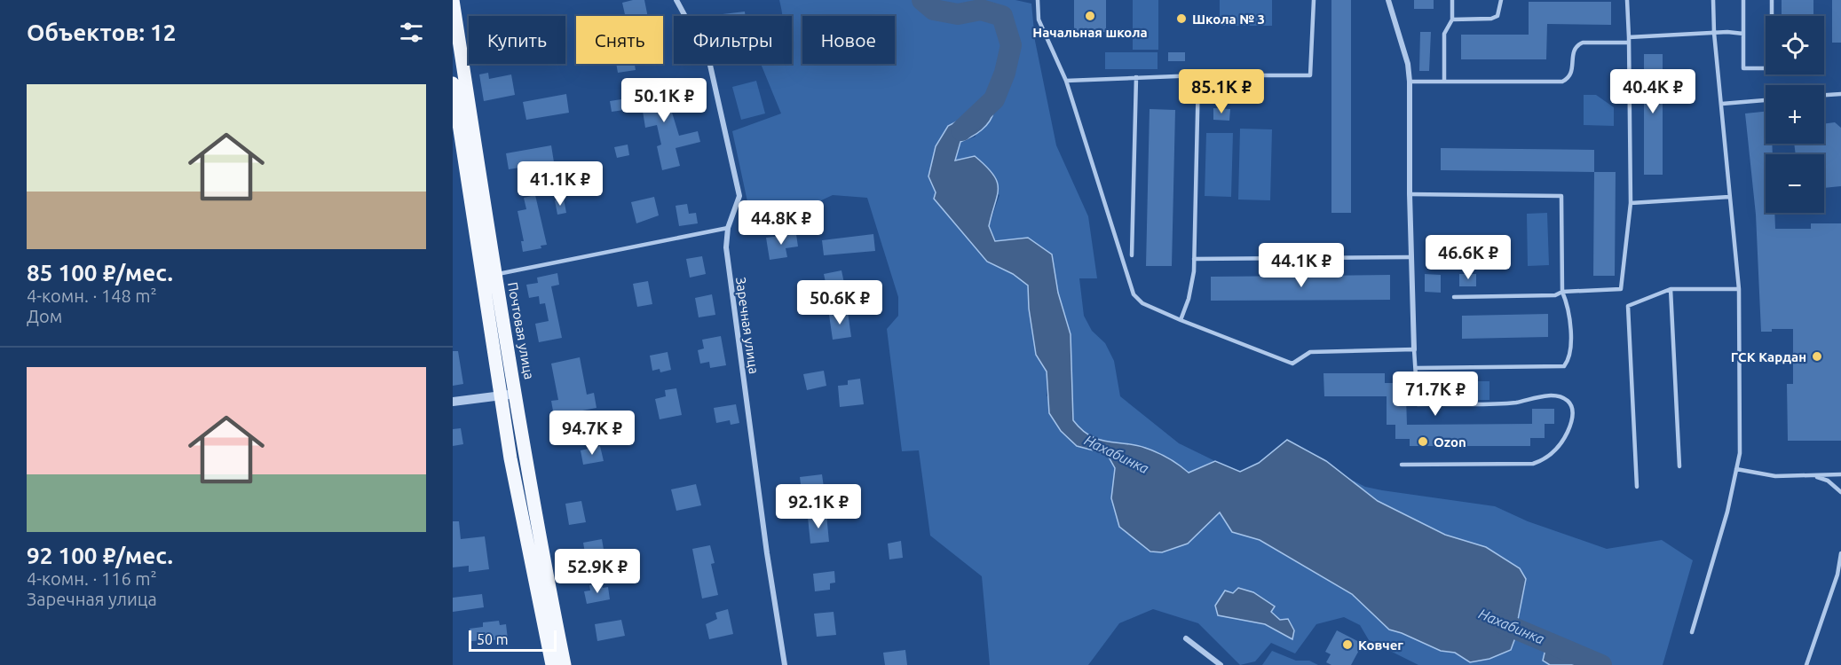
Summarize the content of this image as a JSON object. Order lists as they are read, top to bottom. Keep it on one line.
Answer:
{"streets":{"main road":["Почтовая улица"],"street":["Заречная улица"]},"water":["Нахабинка"],"places":["Начальная школа","Школа № 3","ГСК Кардан","Ozon","Ковчег"],"scale_bar":"50 m","page":{"heading":"Объектов: 12","map_buttons":["+","−"],"chip":["Купить","Снять","Фильтры","Новое"],"list":[{"name":"85 100 ₽/мес.","note":"4-комн. · 148 m² · Дом"},{"name":"92 100 ₽/мес.","note":"4-комн. · 116 m² · Заречная улица"}],"price":["85.1K ₽","40.4K ₽","50.1K ₽","41.1K ₽","44.8K ₽","46.6K ₽","44.1K ₽","50.6K ₽","71.7K ₽","94.7K ₽","92.1K ₽","52.9K ₽"],"scale":"50 m"}}
